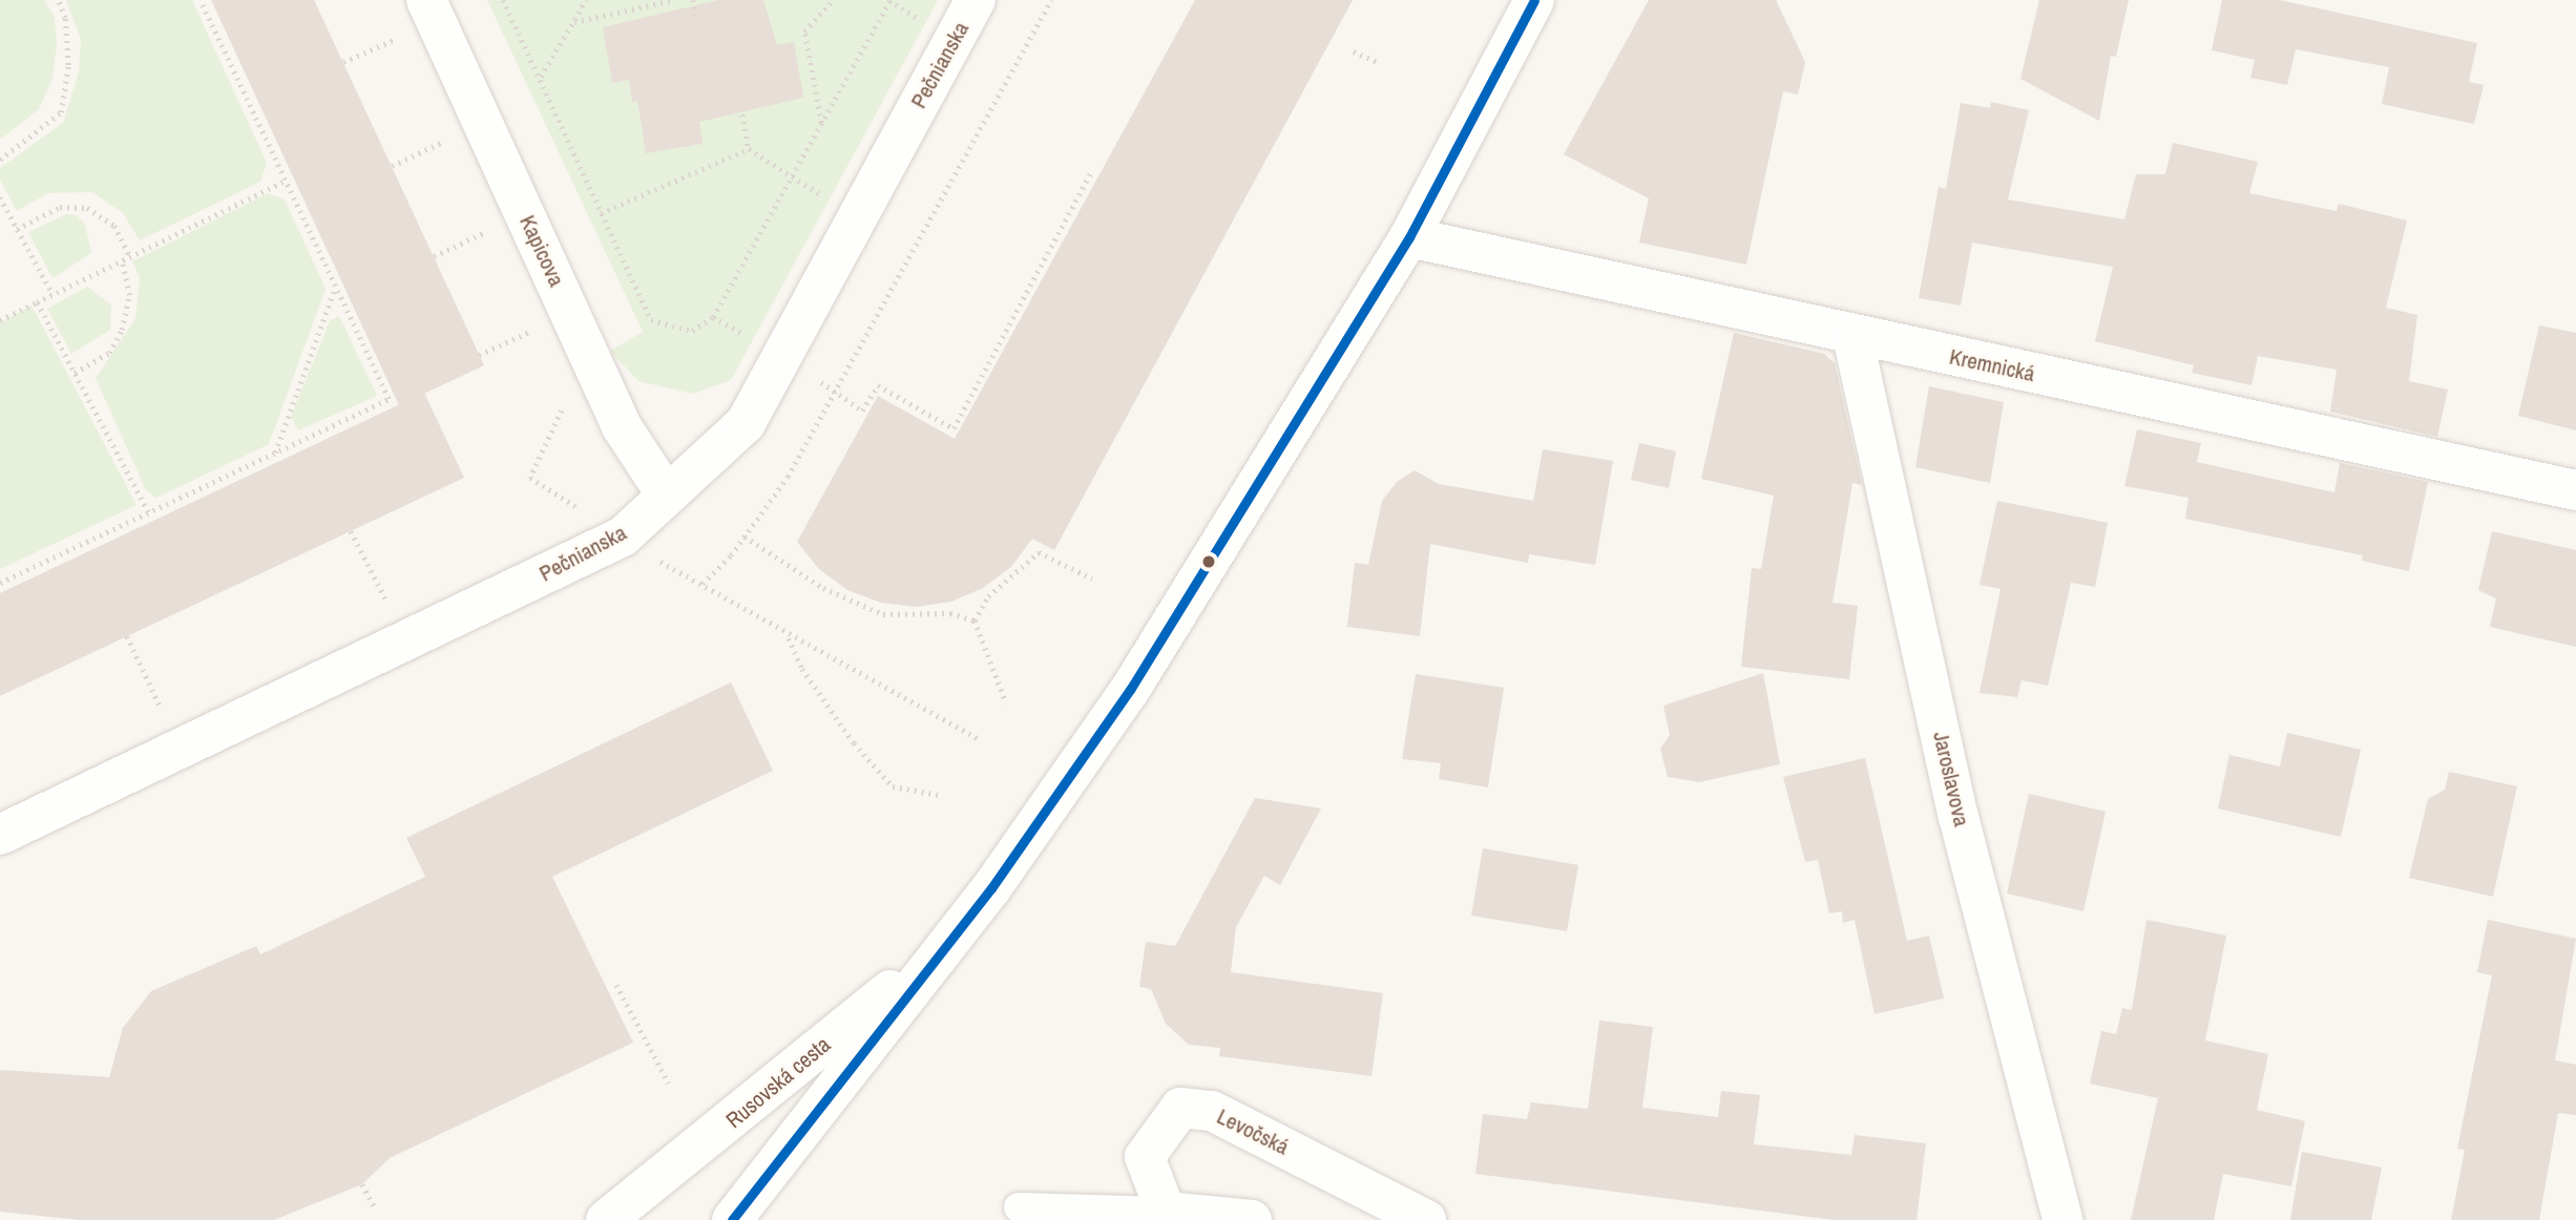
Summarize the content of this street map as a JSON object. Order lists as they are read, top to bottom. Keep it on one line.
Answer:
{"streets":{"street":["Pečnianska","Kapicova","Kremnická","Jaroslavova","Rusovská cesta","Levočská"]},"crossings":[["Pečnianska","Kapicova"],["Kremnická","Jaroslavova"],["Kremnická","Rusovská cesta"]]}
